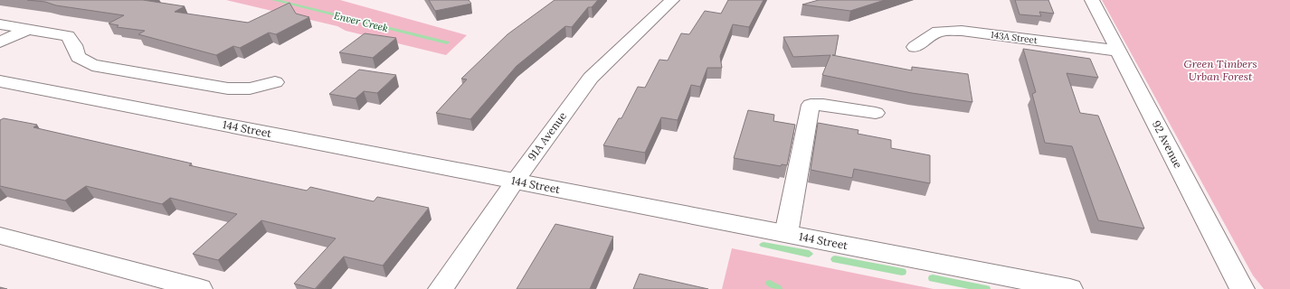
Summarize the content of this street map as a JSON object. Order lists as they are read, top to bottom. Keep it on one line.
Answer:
{"streets":{"street":["143A Street","144 Street","91A Avenue","92 Avenue"]},"crossings":[["143A Street","92 Avenue"],["144 Street","91A Avenue"]],"water":["Enver Creek"],"parks":["Green Timbers Urban Forest"]}
